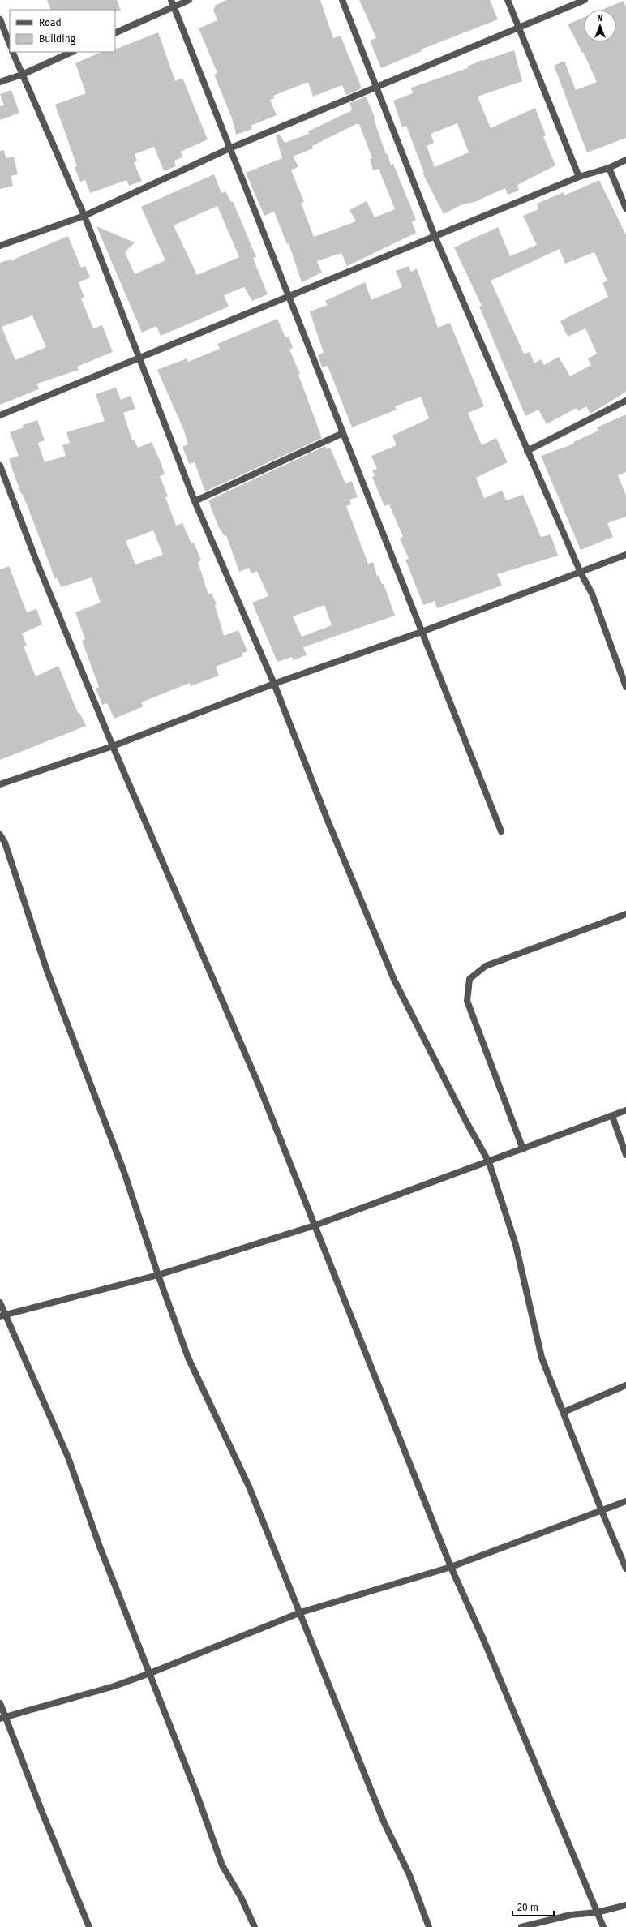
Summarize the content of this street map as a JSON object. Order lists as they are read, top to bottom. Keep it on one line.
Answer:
{"legend":["Road","Building"],"scale_bar":"20 m","north":"top"}
